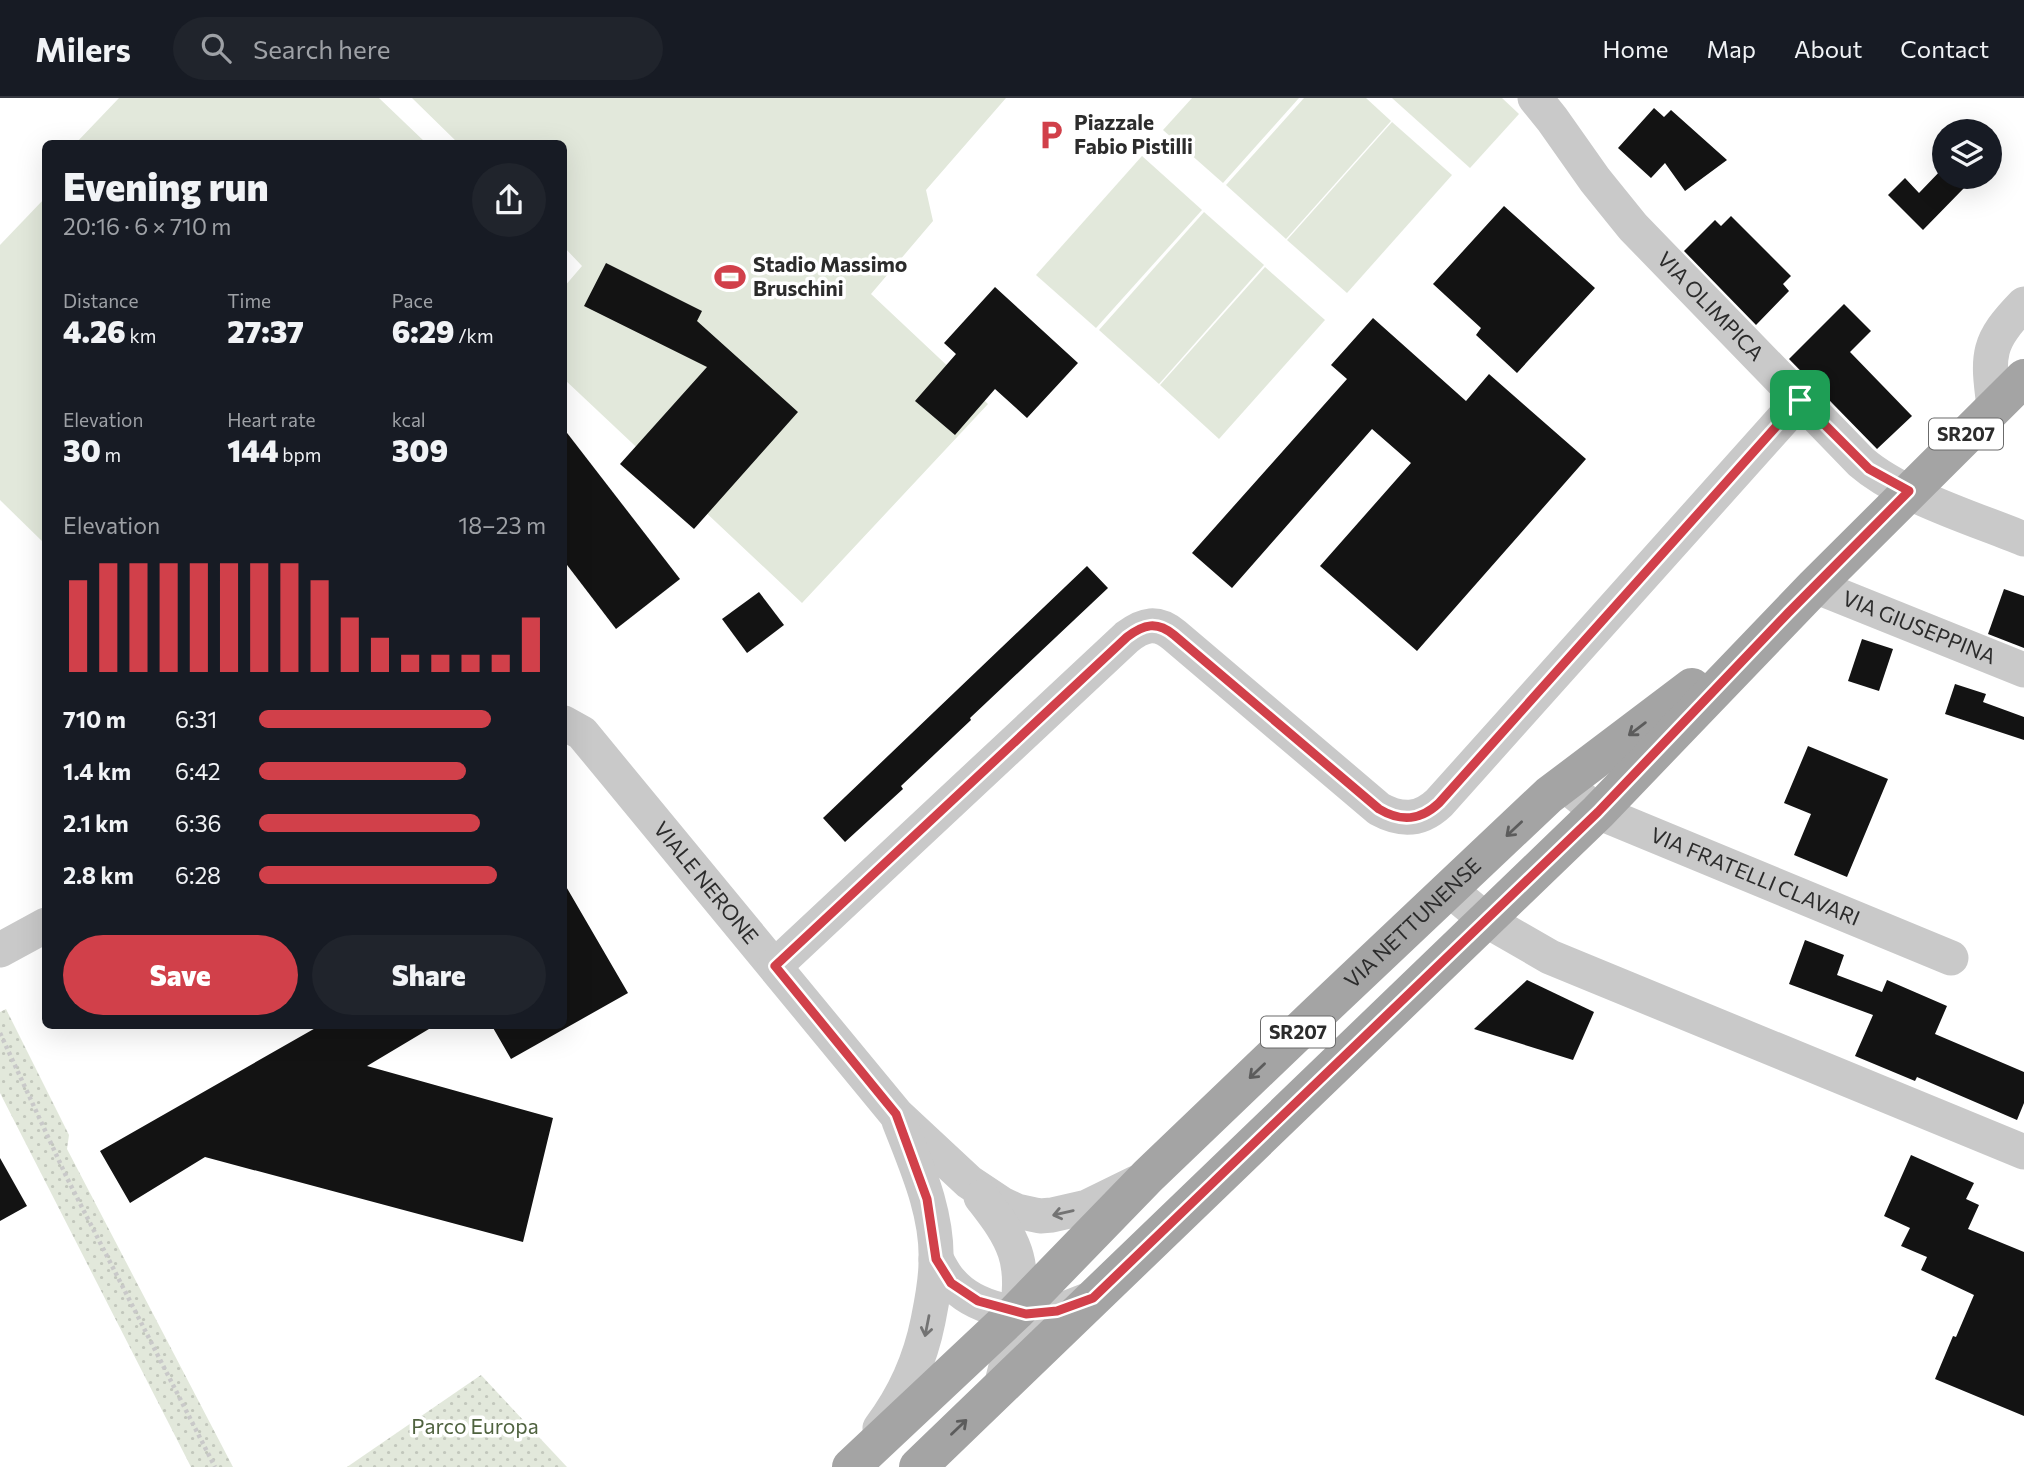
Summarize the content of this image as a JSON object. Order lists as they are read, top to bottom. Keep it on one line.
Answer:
{"streets":{"main road":["SR207","VIA NETTUNENSE"],"street":["VIA OLIMPICA","VIA GIUSEPPINA","VIA FRATELLI CLAVARI","VIALE NERONE"]},"crossings":[["VIA OLIMPICA","VIA NETTUNENSE"],["VIA GIUSEPPINA","VIA NETTUNENSE"],["VIA FRATELLI CLAVARI","VIA NETTUNENSE"],["VIALE NERONE","VIA NETTUNENSE"]],"parks":["Parco Europa"],"places":{"parking":["Piazzale Fabio Pistilli"],"sports":["Stadio Massimo Bruschini"]},"page":{"header":"Milers","search":"Search here","nav":["Home","Map","About","Contact"],"heading":["Evening run","20:16 · 6 × 710 m"],"stats":[["Distance","4.26 km"],["Time","27:37"],["Pace","6:29 /km"],["Elevation","30 m"],["Heart rate","144 bpm"],["kcal","309"]],"chart":["Elevation","18–23 m"],"list":[{"name":"710 m","note":"6:31"},{"name":"1.4 km","note":"6:42"},{"name":"2.1 km","note":"6:36"},{"name":"2.8 km","note":"6:28"}],"buttons":["Save","Share"]}}
